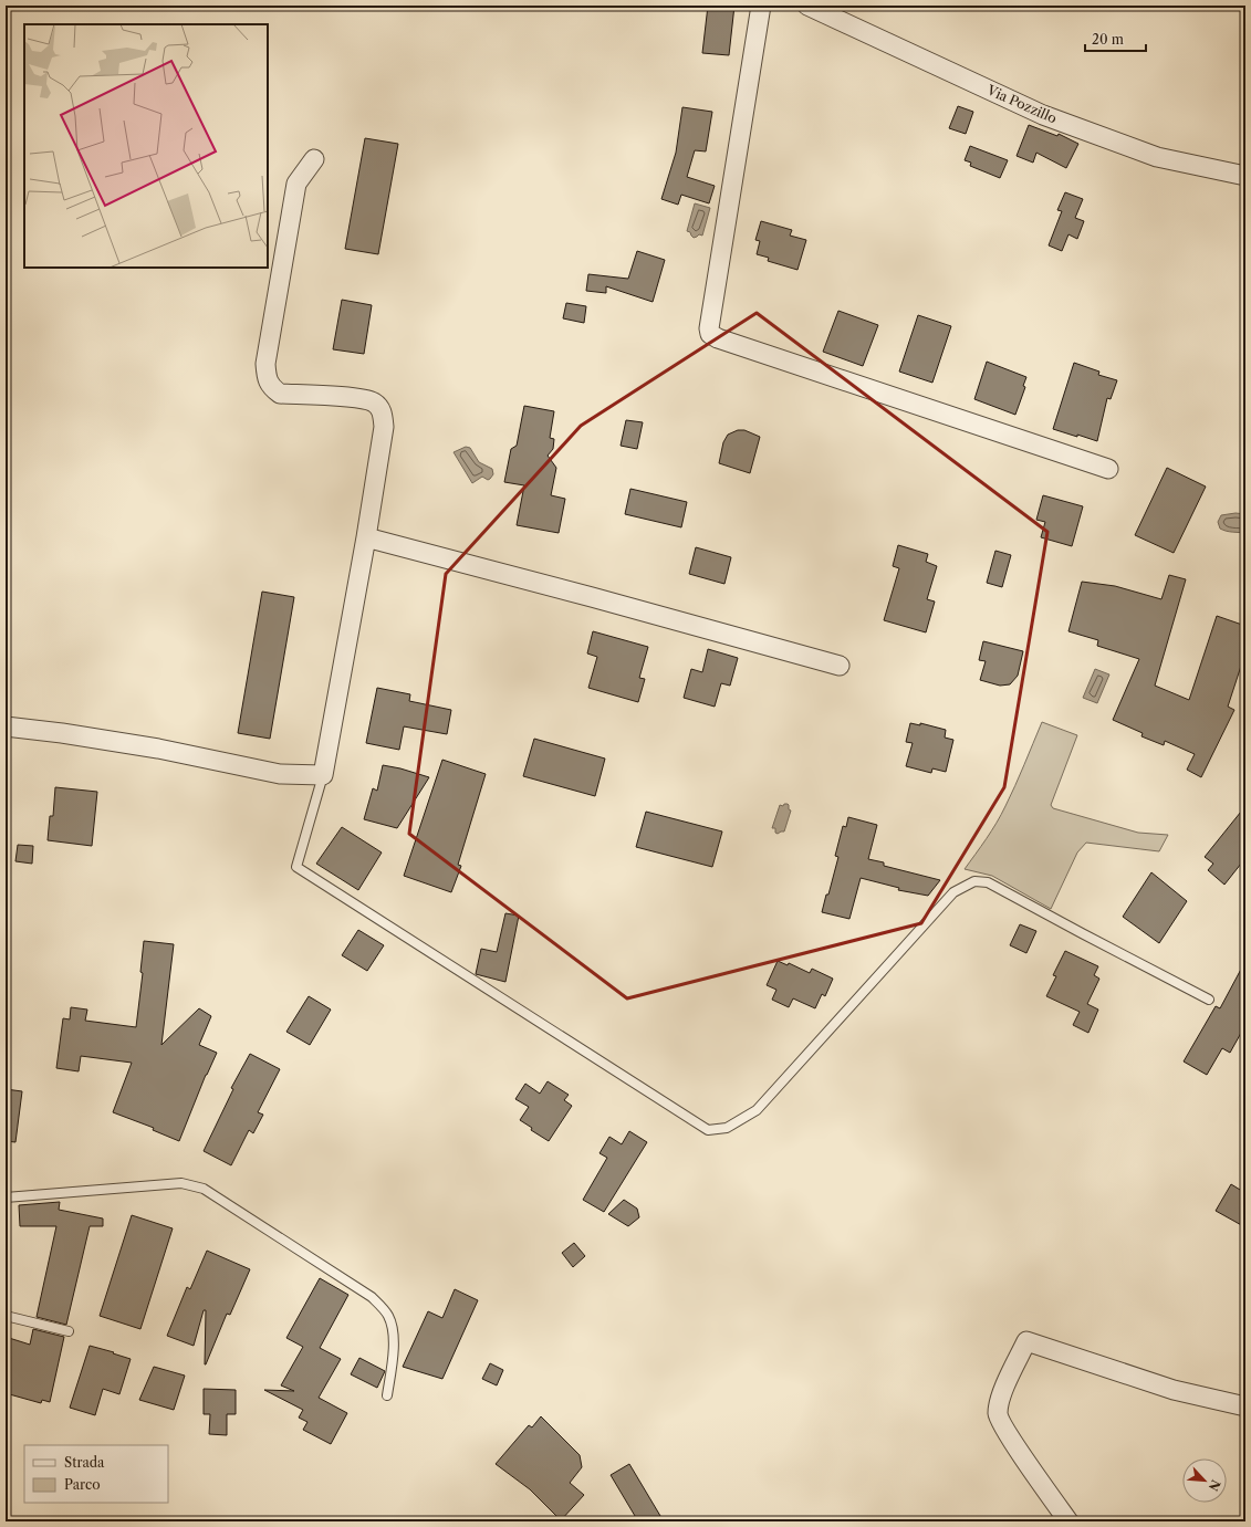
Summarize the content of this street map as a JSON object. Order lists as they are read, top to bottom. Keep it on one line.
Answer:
{"streets":{"street":["Via Pozzillo"]},"legend":["Strada","Parco"],"scale_bar":"20 m","north":"bottom right"}
